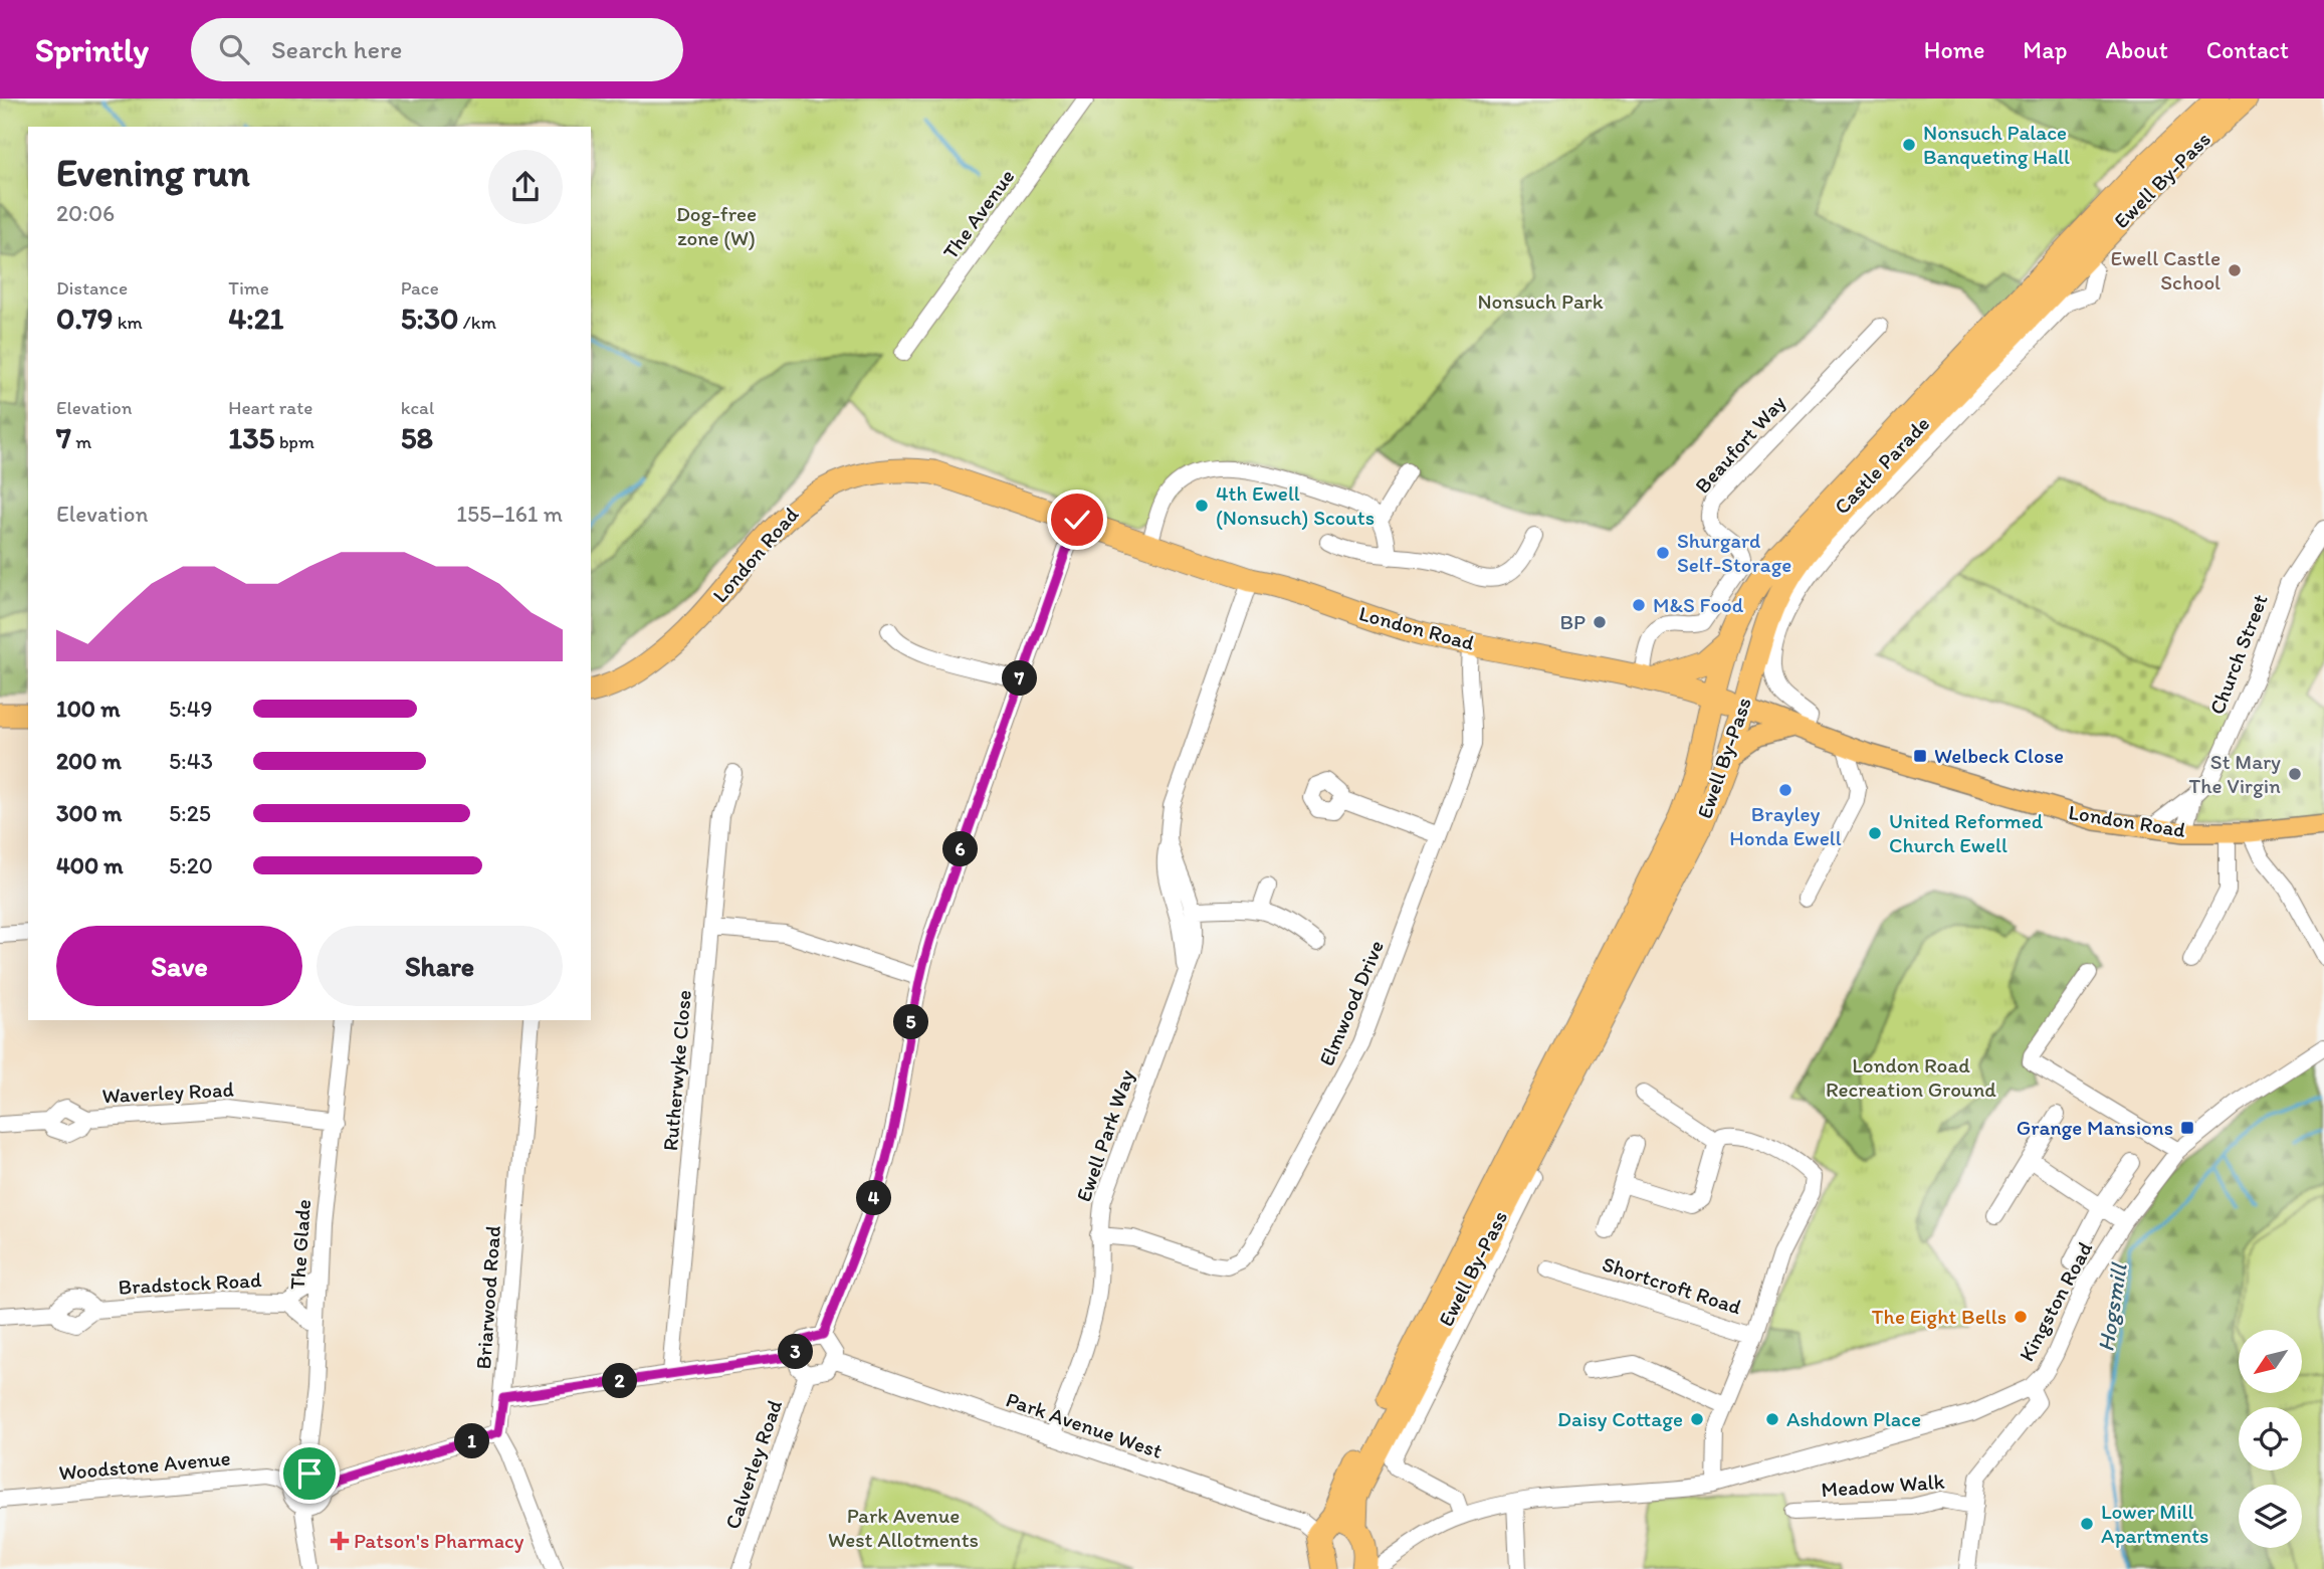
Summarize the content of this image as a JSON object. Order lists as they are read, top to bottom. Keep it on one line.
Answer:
{"streets":{"highway":["Ewell By-Pass","London Road"],"street":["The Avenue","Beaufort Way","Castle Parade","Church Street","Elmwood Drive","Rutherwyke Close","Waverley Road","Ewell Park Way","The Glade","Bradstock Road","Shortcroft Road","Briarwood Road","Kingston Road","Park Avenue West","Calverley Road","Woodstone Avenue","Meadow Walk"]},"crossings":[["Ewell By-Pass","Castle Parade"],["Ewell By-Pass","London Road"],["Ewell By-Pass","Park Avenue West"],["Beaufort Way","London Road"],["Castle Parade","London Road"],["London Road","Church Street"],["London Road","Elmwood Drive"],["London Road","Ewell Park Way"],["Elmwood Drive","Ewell Park Way"],["Waverley Road","The Glade"],["Ewell Park Way","Park Avenue West"],["The Glade","Bradstock Road"],["The Glade","Woodstone Avenue"],["Shortcroft Road","Kingston Road"],["Kingston Road","Meadow Walk"],["Park Avenue West","Calverley Road"]],"water":["Hogsmill"],"parks":["Dog-free zone (W)","Nonsuch Park","London Road Recreation Ground","Park Avenue West Allotments"],"places":{"other":["Nonsuch Palace Banqueting Hall","Ewell Castle School","4th Ewell (Nonsuch) Scouts","Shurgard Self-Storage","M&S Food","BP","St Mary The Virgin","Brayley Honda Ewell","United Reformed Church Ewell","The Eight Bells","Daisy Cottage","Ashdown Place","Lower Mill Apartments"],"transit":["Welbeck Close","Grange Mansions"],"health":["Patson's Pharmacy"]},"north":"bottom left","page":{"header":"Sprintly","search":"Search here","nav":["Home","Map","About","Contact"],"heading":["Evening run","20:06"],"stats":[["Distance","0.79 km"],["Time","4:21"],["Pace","5:30 /km"],["Elevation","7 m"],["Heart rate","135 bpm"],["kcal","58"]],"chart":["Elevation","155–161 m"],"pins":["7","6","5","4","3","2","1"],"list":[{"name":"100 m","note":"5:49"},{"name":"200 m","note":"5:43"},{"name":"300 m","note":"5:25"},{"name":"400 m","note":"5:20"}],"buttons":["Save","Share"]}}
